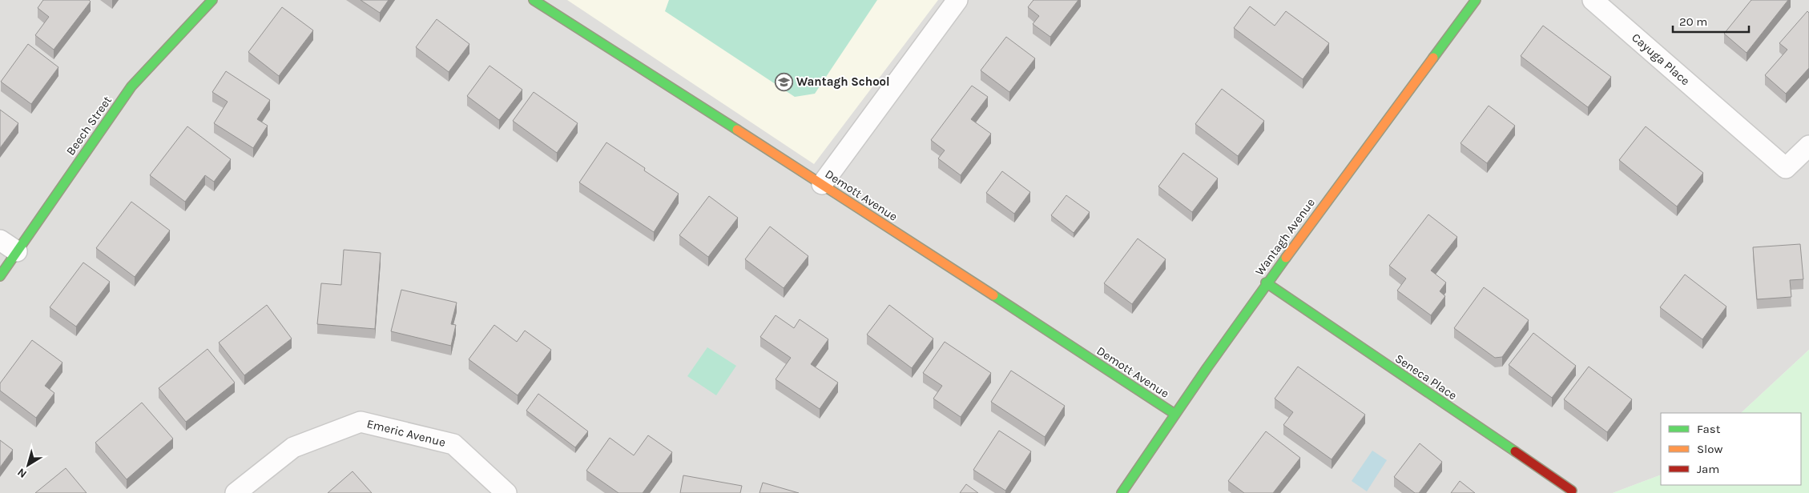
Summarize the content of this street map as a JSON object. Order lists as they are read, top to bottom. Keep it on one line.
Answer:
{"streets":{"street":["Cayuga Place","Beech Street","Demott Avenue","Wantagh Avenue","Seneca Place","Emeric Avenue"]},"crossings":[["Demott Avenue","Wantagh Avenue"],["Wantagh Avenue","Seneca Place"]],"places":{"school or university":["Wantagh School"]},"legend":["Fast","Slow","Jam"],"scale_bar":"20 m","north":"bottom left"}
